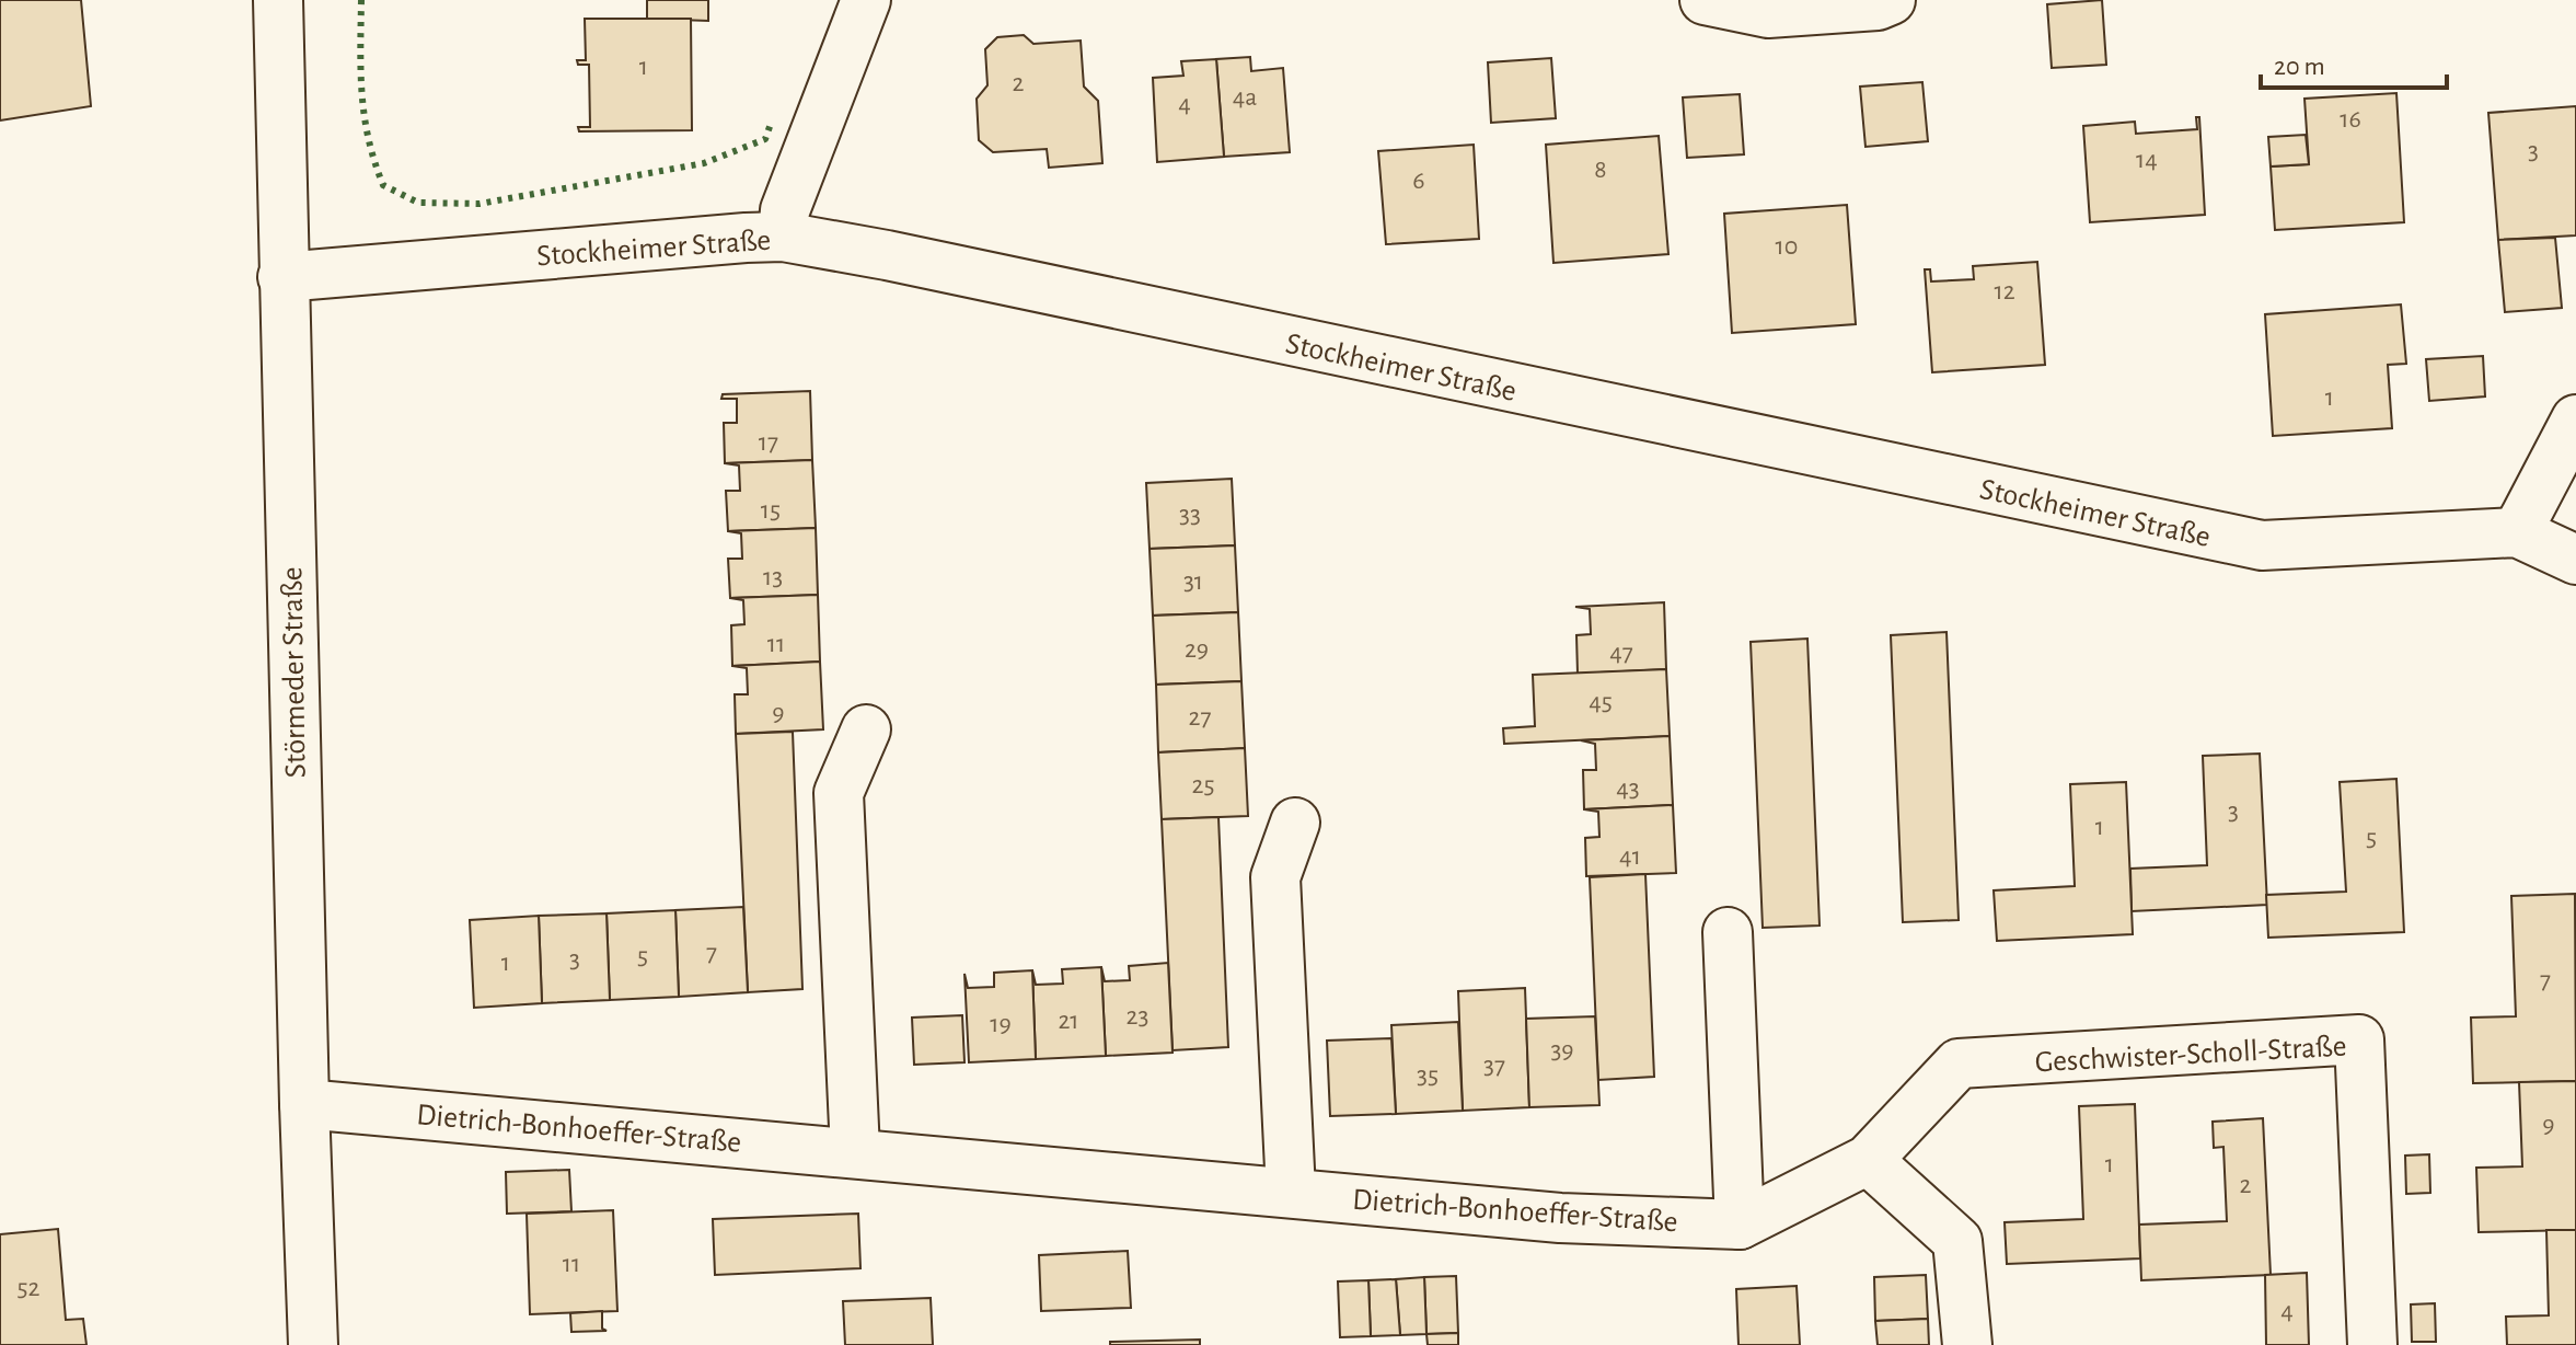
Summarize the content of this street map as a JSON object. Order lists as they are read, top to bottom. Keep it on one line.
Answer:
{"streets":{"street":["Stockheimer Straße","Störmeder Straße","Geschwister-Scholl-Straße","Dietrich-Bonhoeffer-Straße"]},"crossings":[["Stockheimer Straße","Störmeder Straße"],["Störmeder Straße","Dietrich-Bonhoeffer-Straße"],["Geschwister-Scholl-Straße","Dietrich-Bonhoeffer-Straße"]],"house_numbers":["1","2","4a","4","16","3","14","8","6","10","12","1","17","15","33","13","31","11","29","47","45","9","27","25","43","3","1","5","41","7","5","3","1","7","23","21","19","39","37","35","9","1","2","11","52","4"],"scale_bar":"20 m"}
